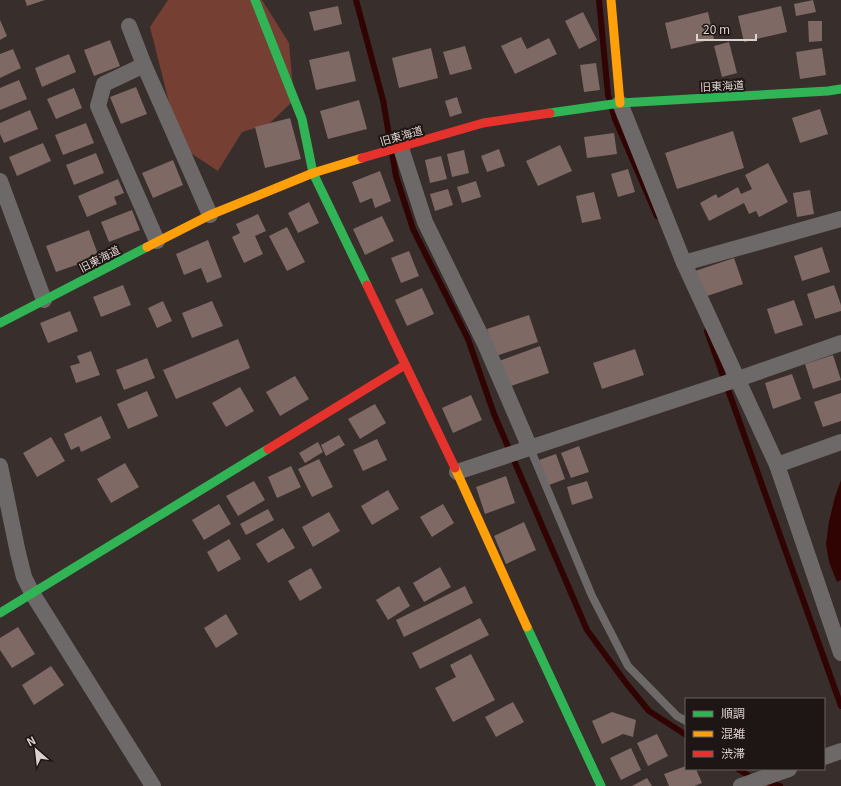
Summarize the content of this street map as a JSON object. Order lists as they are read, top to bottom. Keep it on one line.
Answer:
{"streets":{"street":["旧東海道"]},"legend":["順調","混雑","渋滞"],"scale_bar":"20 m","north":"top left"}
